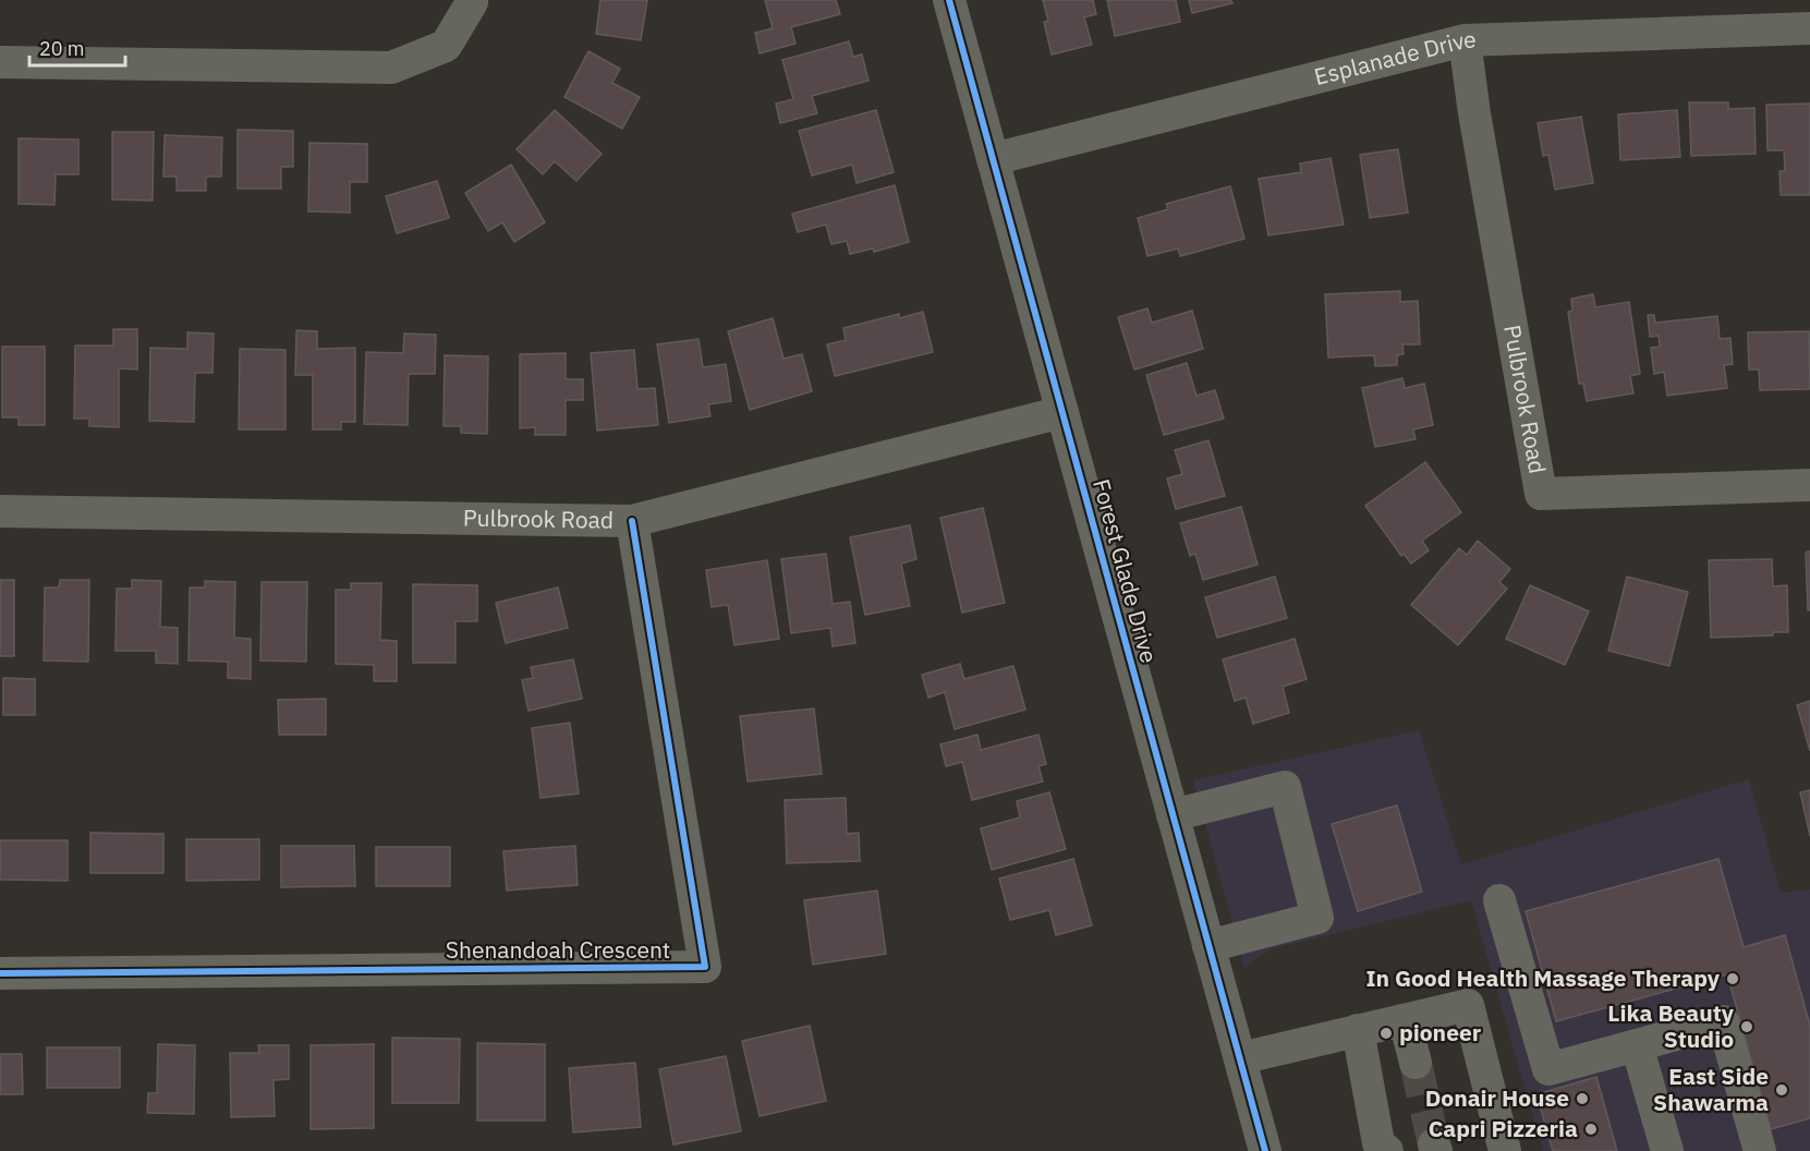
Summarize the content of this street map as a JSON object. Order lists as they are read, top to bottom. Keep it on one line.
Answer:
{"streets":{"street":["Esplanade Drive","Pulbrook Road","Forest Glade Drive","Shenandoah Crescent"]},"crossings":[["Esplanade Drive","Pulbrook Road"],["Esplanade Drive","Forest Glade Drive"],["Pulbrook Road","Forest Glade Drive"],["Pulbrook Road","Shenandoah Crescent"]],"places":["In Good Health Massage Therapy","Lika Beauty Studio","pioneer","East Side Shawarma","Donair House","Capri Pizzeria"],"scale_bar":"20 m"}
